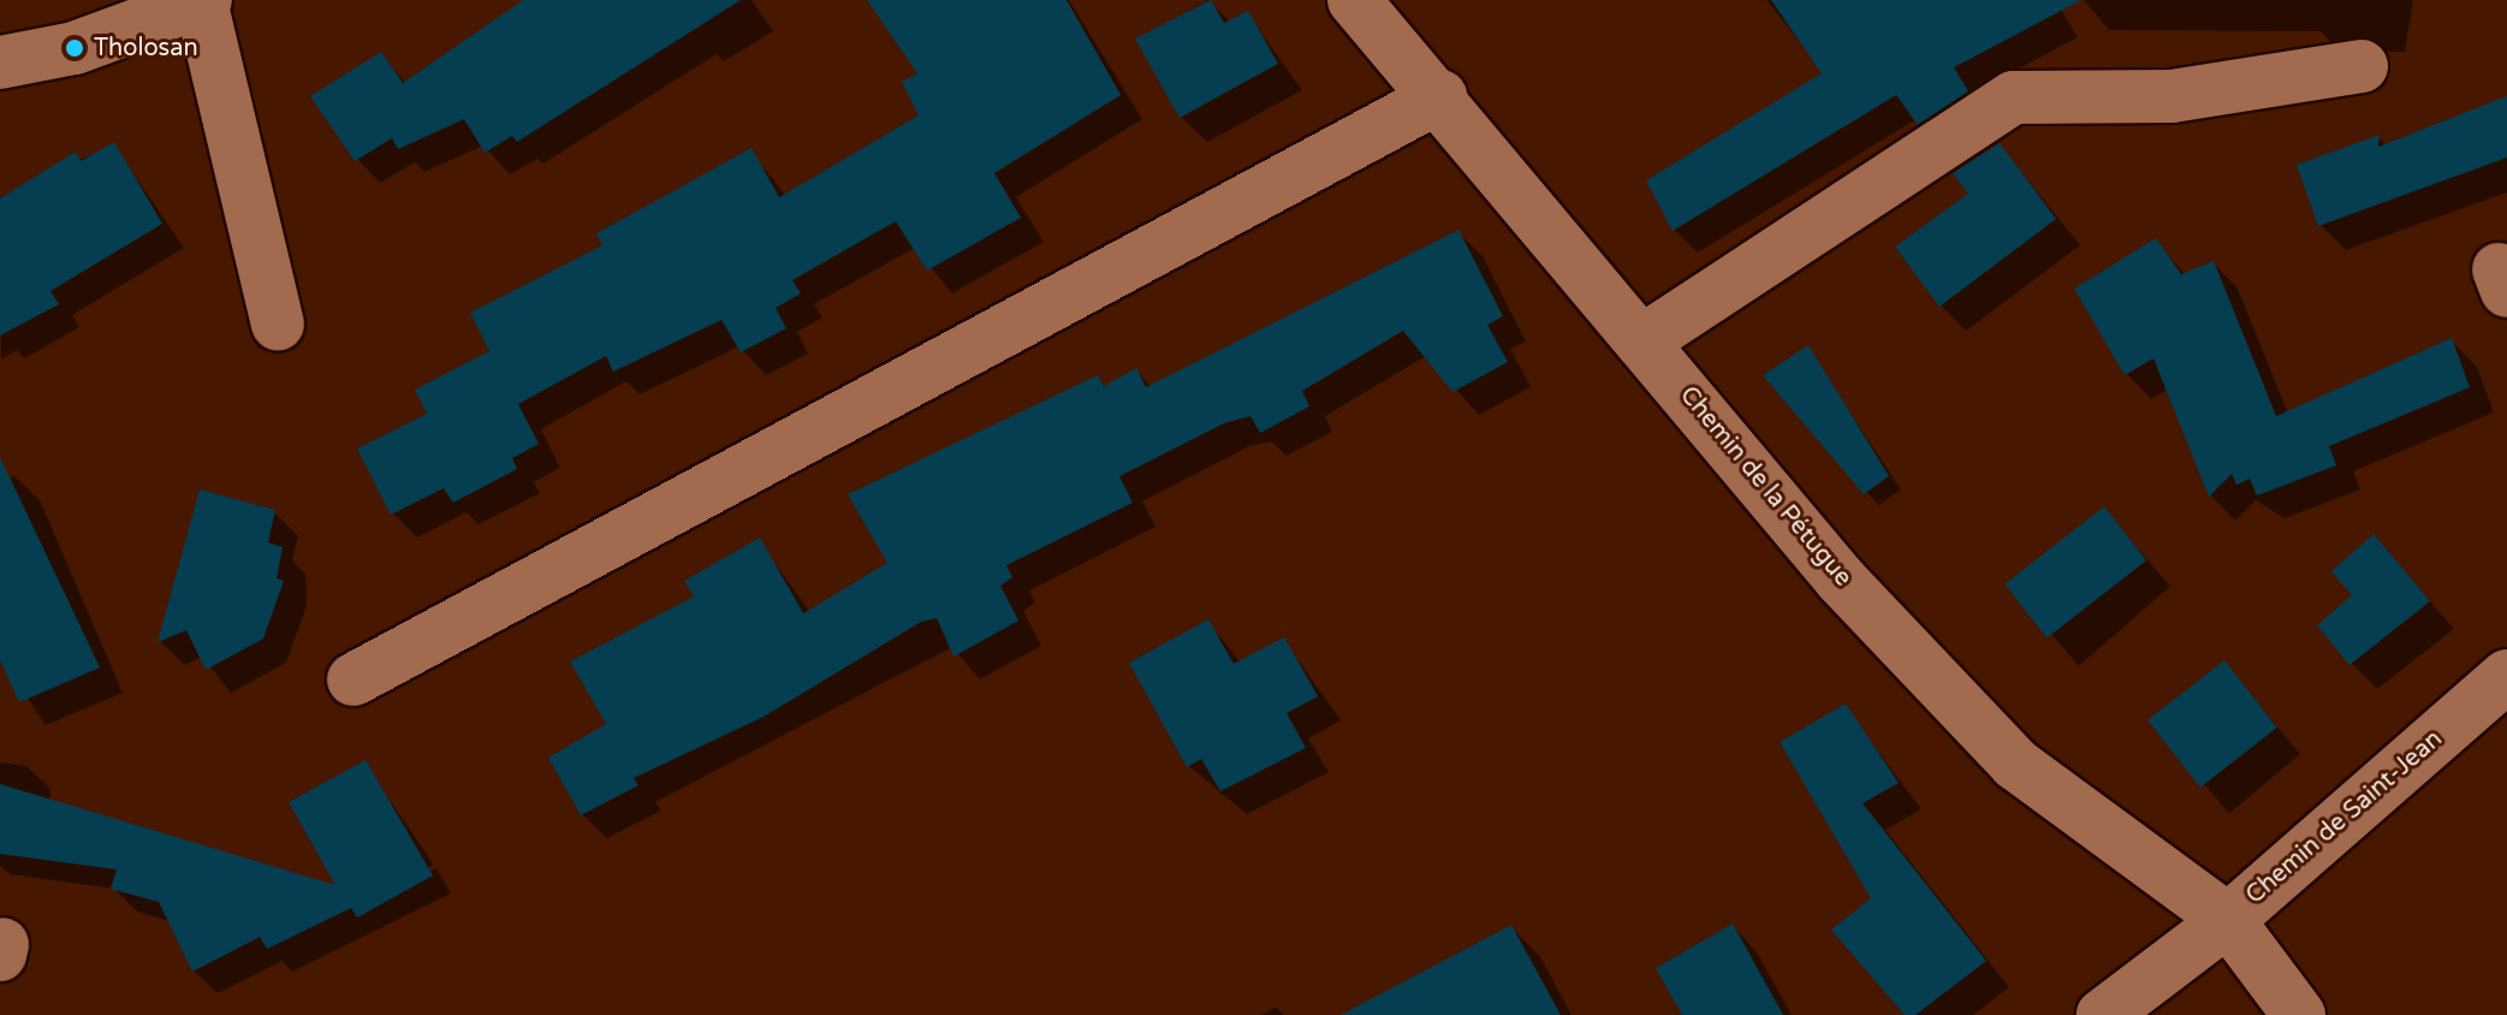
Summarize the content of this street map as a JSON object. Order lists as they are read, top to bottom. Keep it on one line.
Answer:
{"streets":{"street":["Chemin de la Pétugue","Chemin de Saint-Jean"]},"crossings":[["Chemin de la Pétugue","Chemin de Saint-Jean"]],"places":["Tholosan"]}
